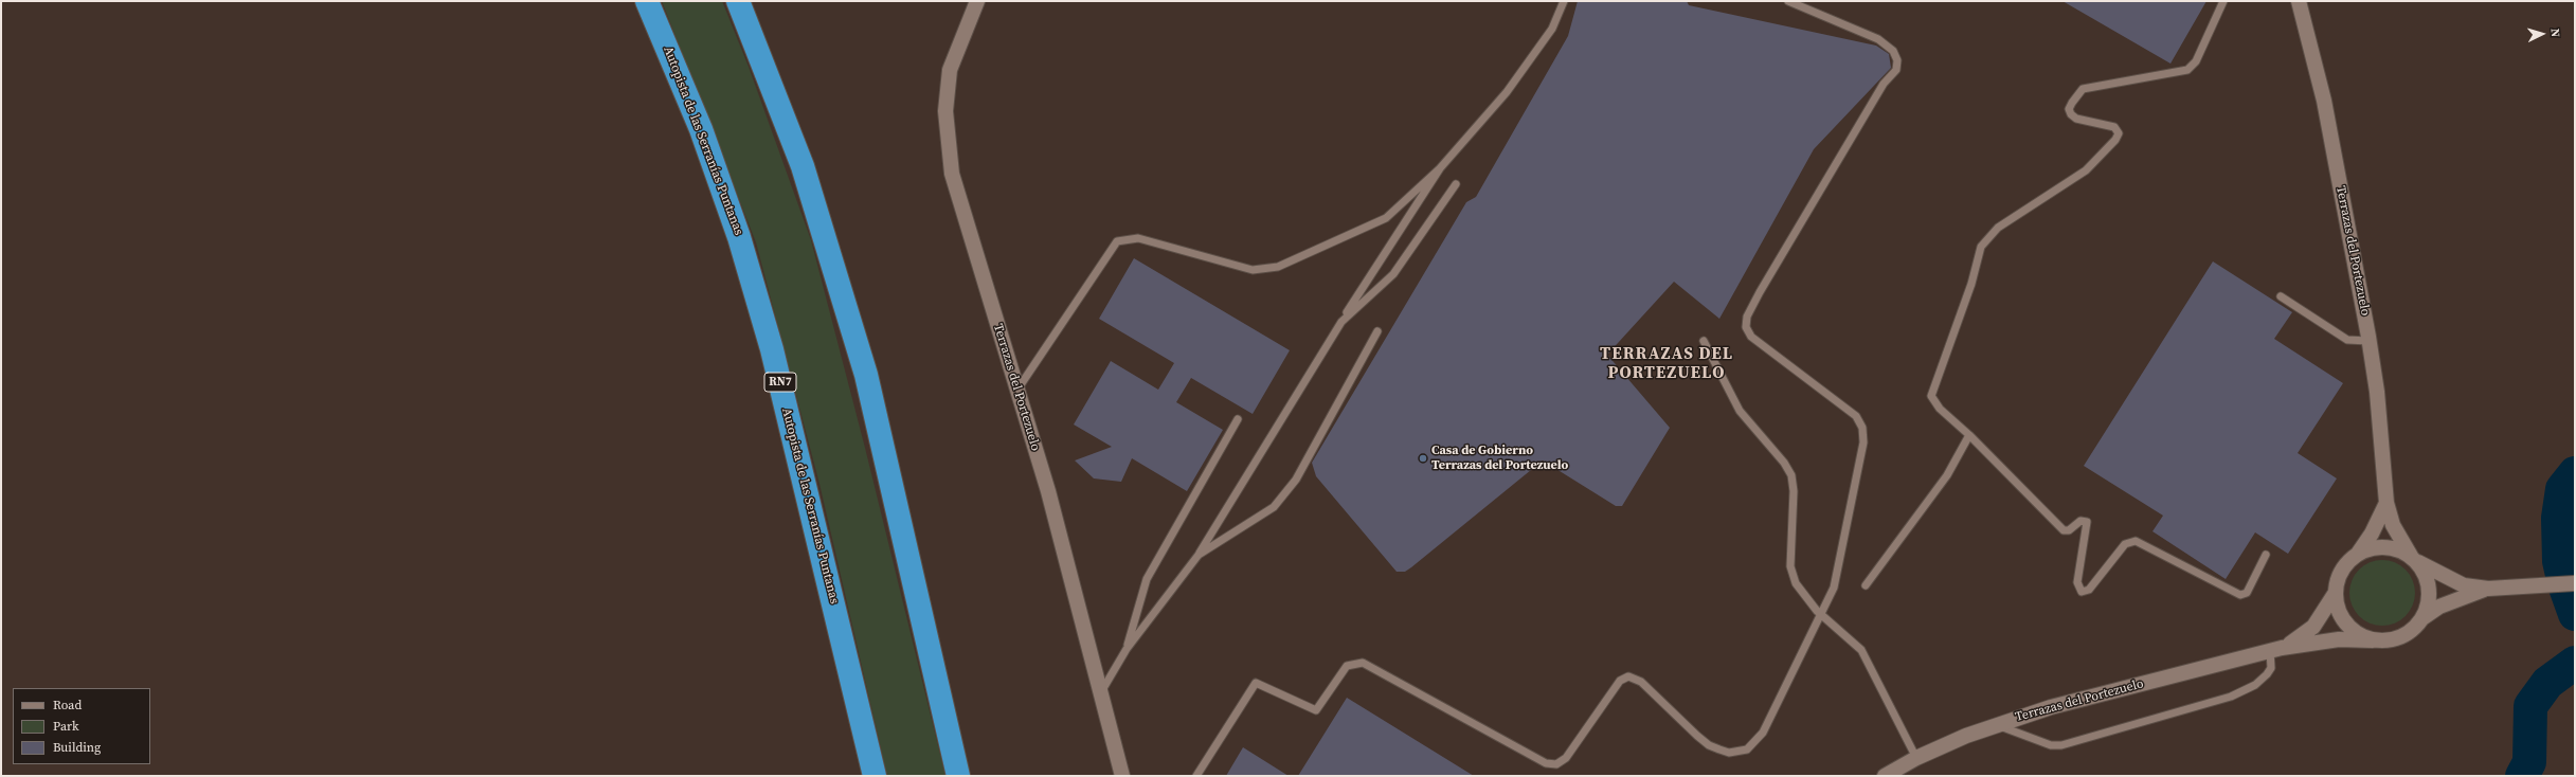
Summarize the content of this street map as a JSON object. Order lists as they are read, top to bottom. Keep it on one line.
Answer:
{"streets":{"highway":["Autopista de las Serranías Puntanas","RN7"],"street":["Terrazas del Portezuelo"]},"districts":["TERRAZAS DEL PORTEZUELO"],"places":["Casa de Gobierno Terrazas del Portezuelo"],"legend":["Road","Park","Building"],"north":"right"}
